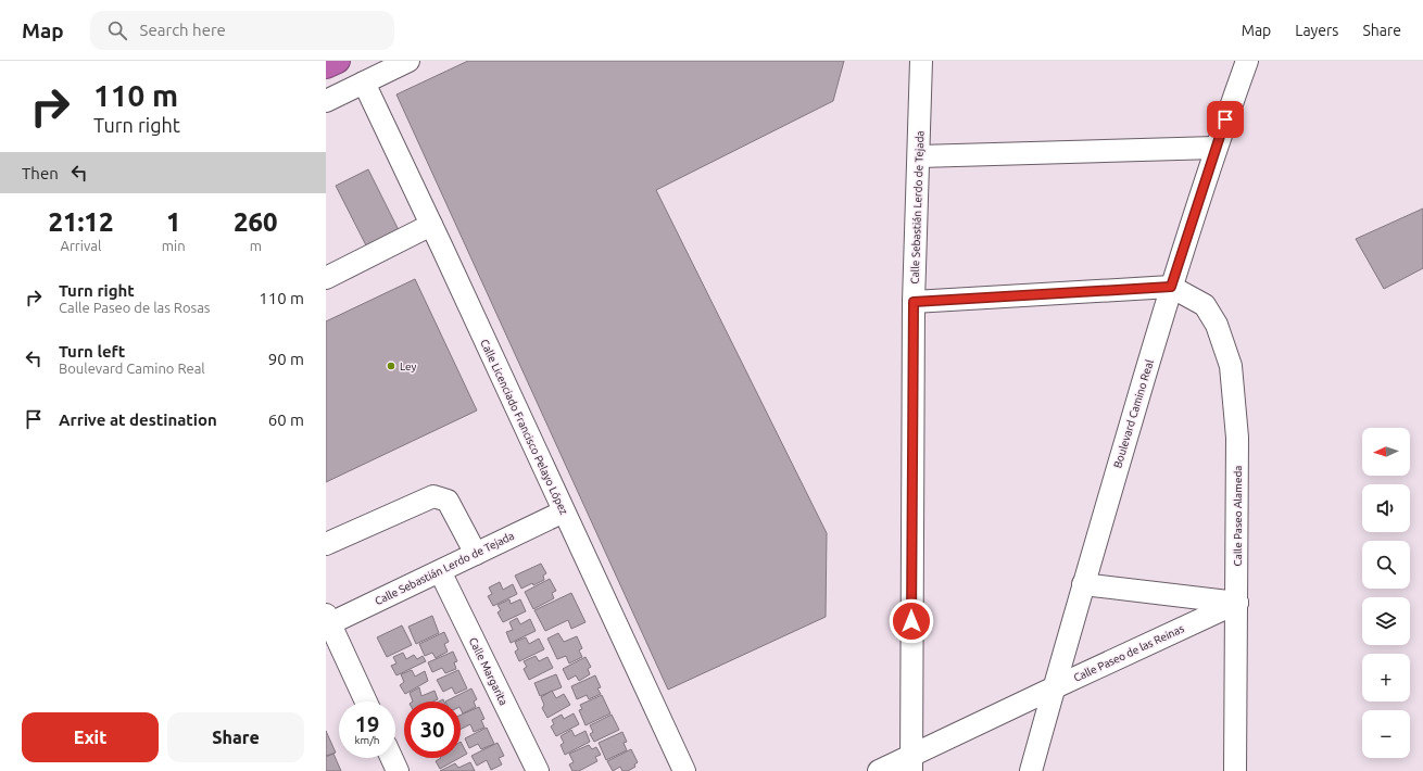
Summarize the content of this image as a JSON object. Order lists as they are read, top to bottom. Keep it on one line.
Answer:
{"streets":{"street":["Calle Sebastián Lerdo de Tejada","Boulevard Camino Real","Calle Licenciado Francisco Pelayo López","Calle Paseo Alameda","Calle Paseo de las Reinas","Calle Margarita"]},"crossings":[["Calle Sebastián Lerdo de Tejada","Calle Licenciado Francisco Pelayo López"],["Calle Sebastián Lerdo de Tejada","Calle Paseo de las Reinas"],["Calle Sebastián Lerdo de Tejada","Calle Margarita"],["Boulevard Camino Real","Calle Paseo Alameda"],["Boulevard Camino Real","Calle Paseo de las Reinas"],["Calle Paseo Alameda","Calle Paseo de las Reinas"]],"places":["Ley"],"north":"left","page":{"header":"Map","search":"Search here","nav":["Map","Layers","Share"],"turn":["110 m","Turn right"],"then":"Then","eta":["21:12","Arrival","1","min","260","m"],"list":[{"name":"Turn right","note":"Calle Paseo de las Rosas","value":"110 m"},{"name":"Turn left","note":"Boulevard Camino Real","value":"90 m"},{"name":"Arrive at destination","value":"60 m"}],"map_buttons":["+","−"],"speed":"19 km/h","limit":"30","buttons":["Exit","Share"]}}
